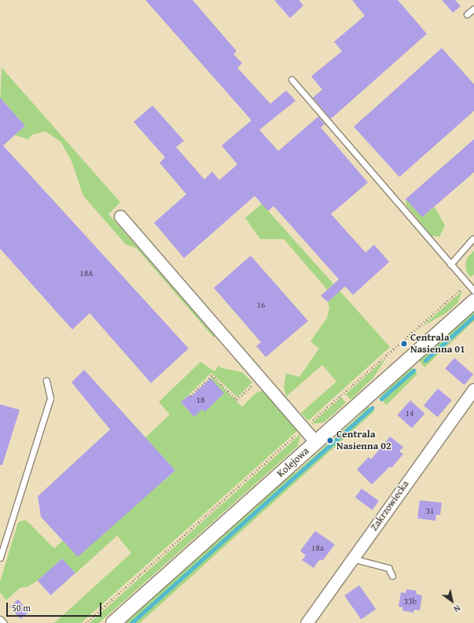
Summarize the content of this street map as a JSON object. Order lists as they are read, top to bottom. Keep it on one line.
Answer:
{"streets":{"street":["Kolejowa","Zakrzowiecka"]},"places":["Centrala Nasienna 01","Centrala Nasienna 02"],"house_numbers":["18A","16","18","14","31","18a","33b"],"scale_bar":"50 m","north":"bottom right"}
